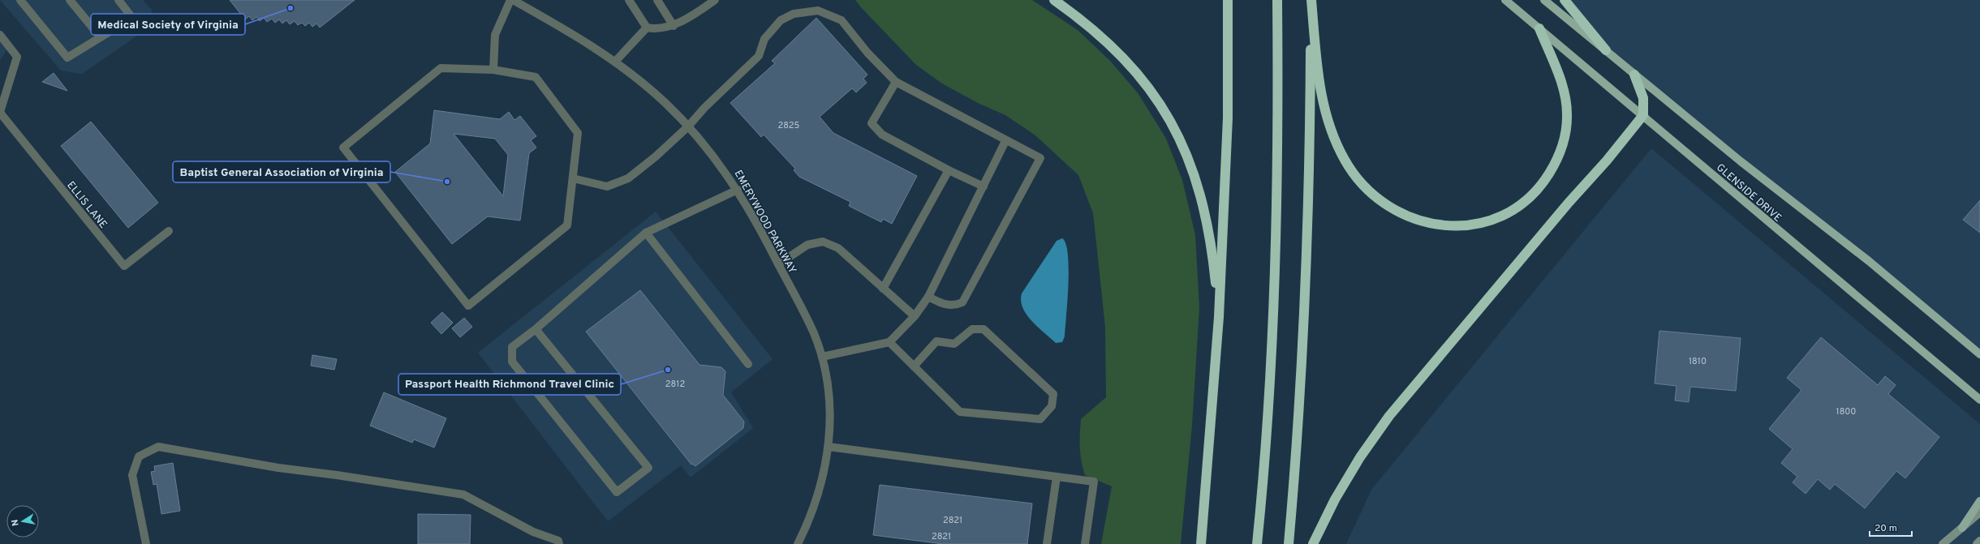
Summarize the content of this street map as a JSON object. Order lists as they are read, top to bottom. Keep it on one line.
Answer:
{"streets":{"main road":["GLENSIDE DRIVE"],"street":["ELLIS LANE","EMERYWOOD PARKWAY"]},"places":["Medical Society of Virginia","Baptist General Association of Virginia","Passport Health Richmond Travel Clinic"],"house_numbers":["2825","1810","2812","1800","2821","2821"],"scale_bar":"20 m","north":"left"}
